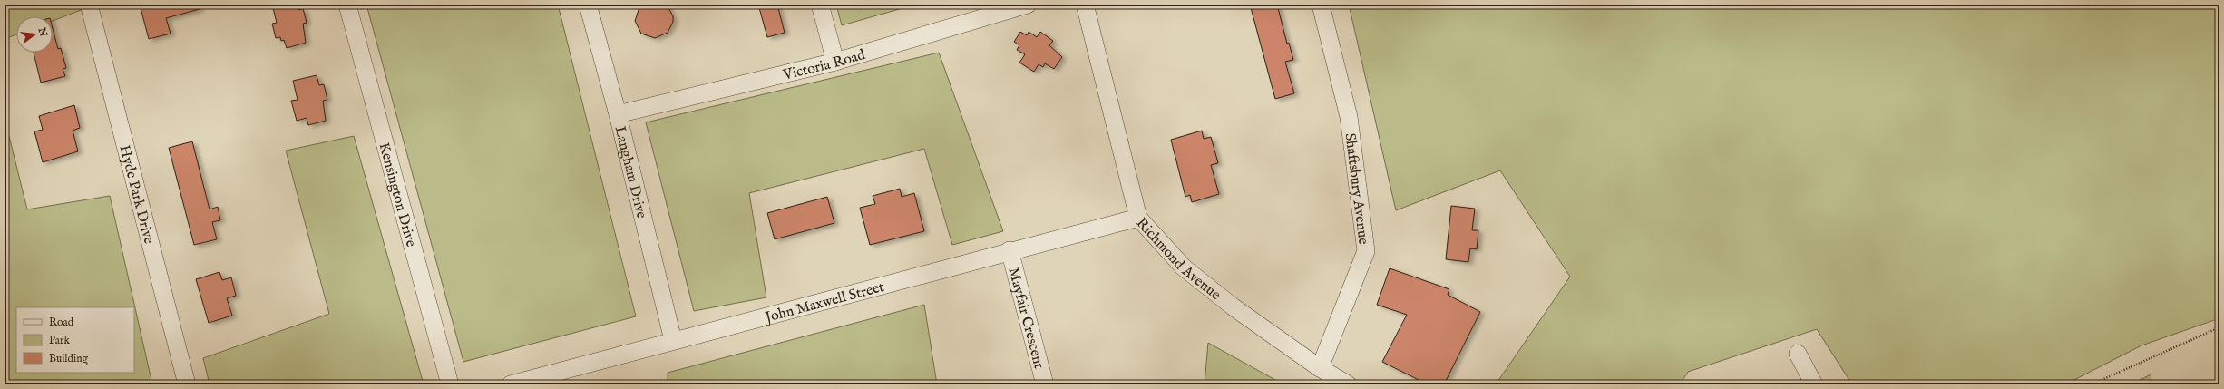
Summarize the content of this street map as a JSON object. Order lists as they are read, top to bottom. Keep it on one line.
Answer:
{"streets":{"street":["Victoria Road","Langham Drive","Shaftsbury Avenue","Hyde Park Drive","Kensington Drive","Richmond Avenue","John Maxwell Street","Mayfair Crescent"]},"crossings":[["Victoria Road","Langham Drive"],["Langham Drive","John Maxwell Street"],["Shaftsbury Avenue","Richmond Avenue"],["Richmond Avenue","John Maxwell Street"],["John Maxwell Street","Mayfair Crescent"]],"legend":["Road","Park","Building"],"north":"right"}
